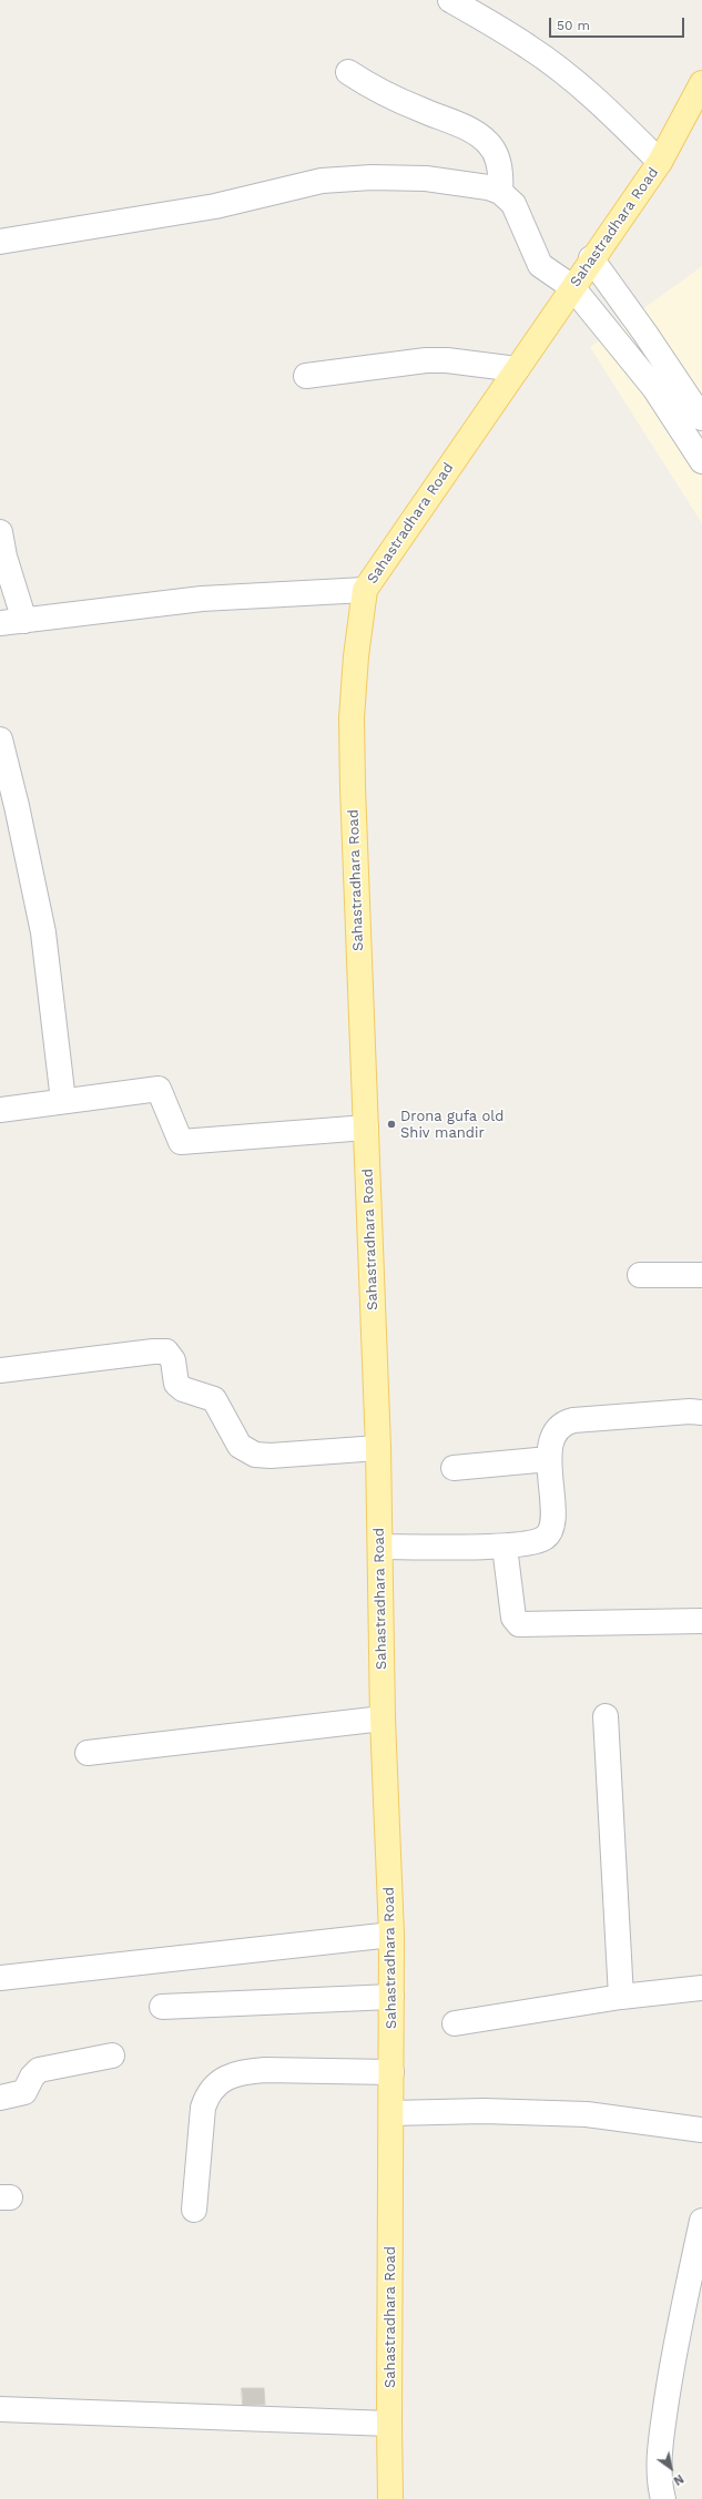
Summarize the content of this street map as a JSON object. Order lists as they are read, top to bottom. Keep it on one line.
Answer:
{"streets":{"main road":["Sahastradhara Road"]},"places":["Drona gufa old Shiv mandir"],"scale_bar":"50 m","north":"bottom right"}
